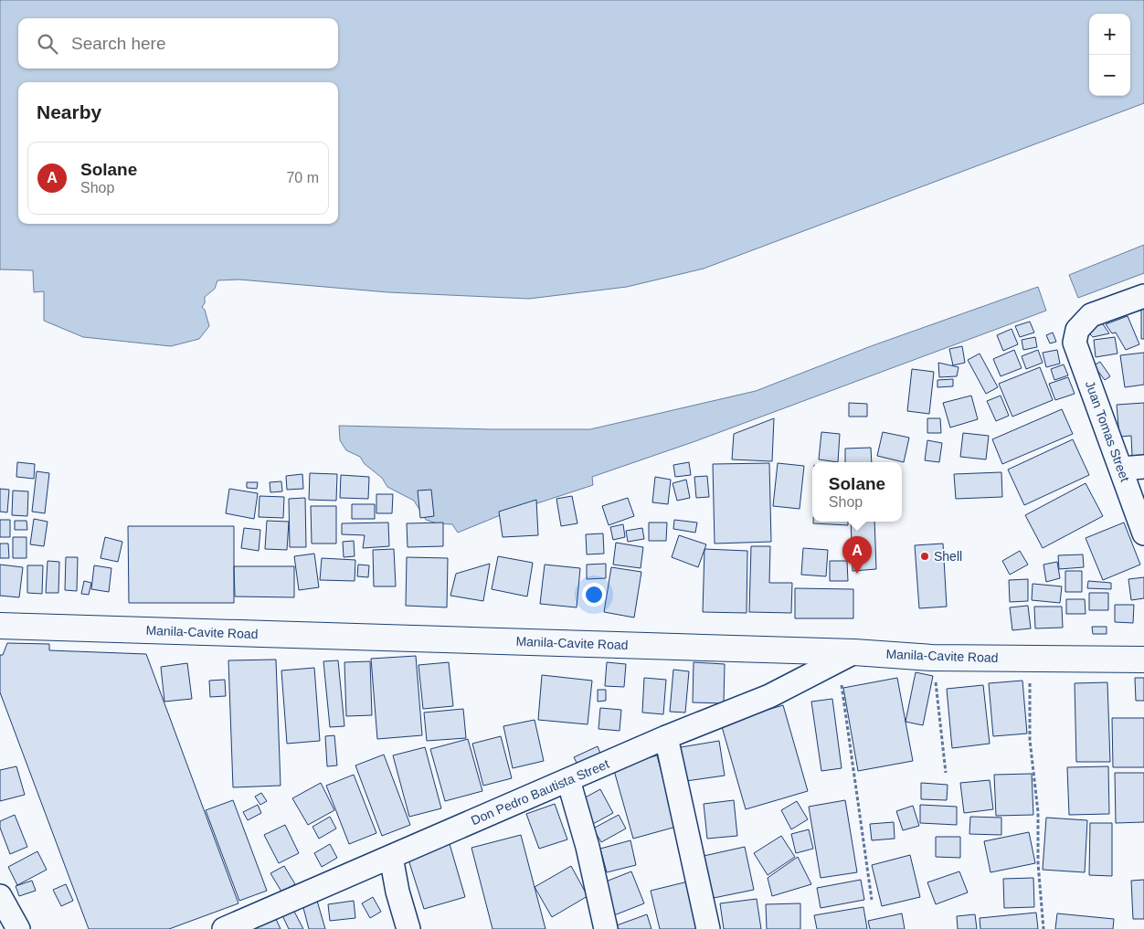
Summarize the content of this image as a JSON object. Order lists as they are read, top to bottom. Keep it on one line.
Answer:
{"streets":{"main road":["Manila-Cavite Road"],"street":["Juan Tomas Street","Don Pedro Bautista Street"]},"crossings":[["Manila-Cavite Road","Don Pedro Bautista Street"]],"places":["Shell"],"page":{"map_buttons":["+","−"],"search":"Search here","heading":"Nearby","list":[{"mark":"A","name":"Solane","note":"Shop","value":"70 m"}],"popup":["Solane","Shop"],"pins":"A"}}
